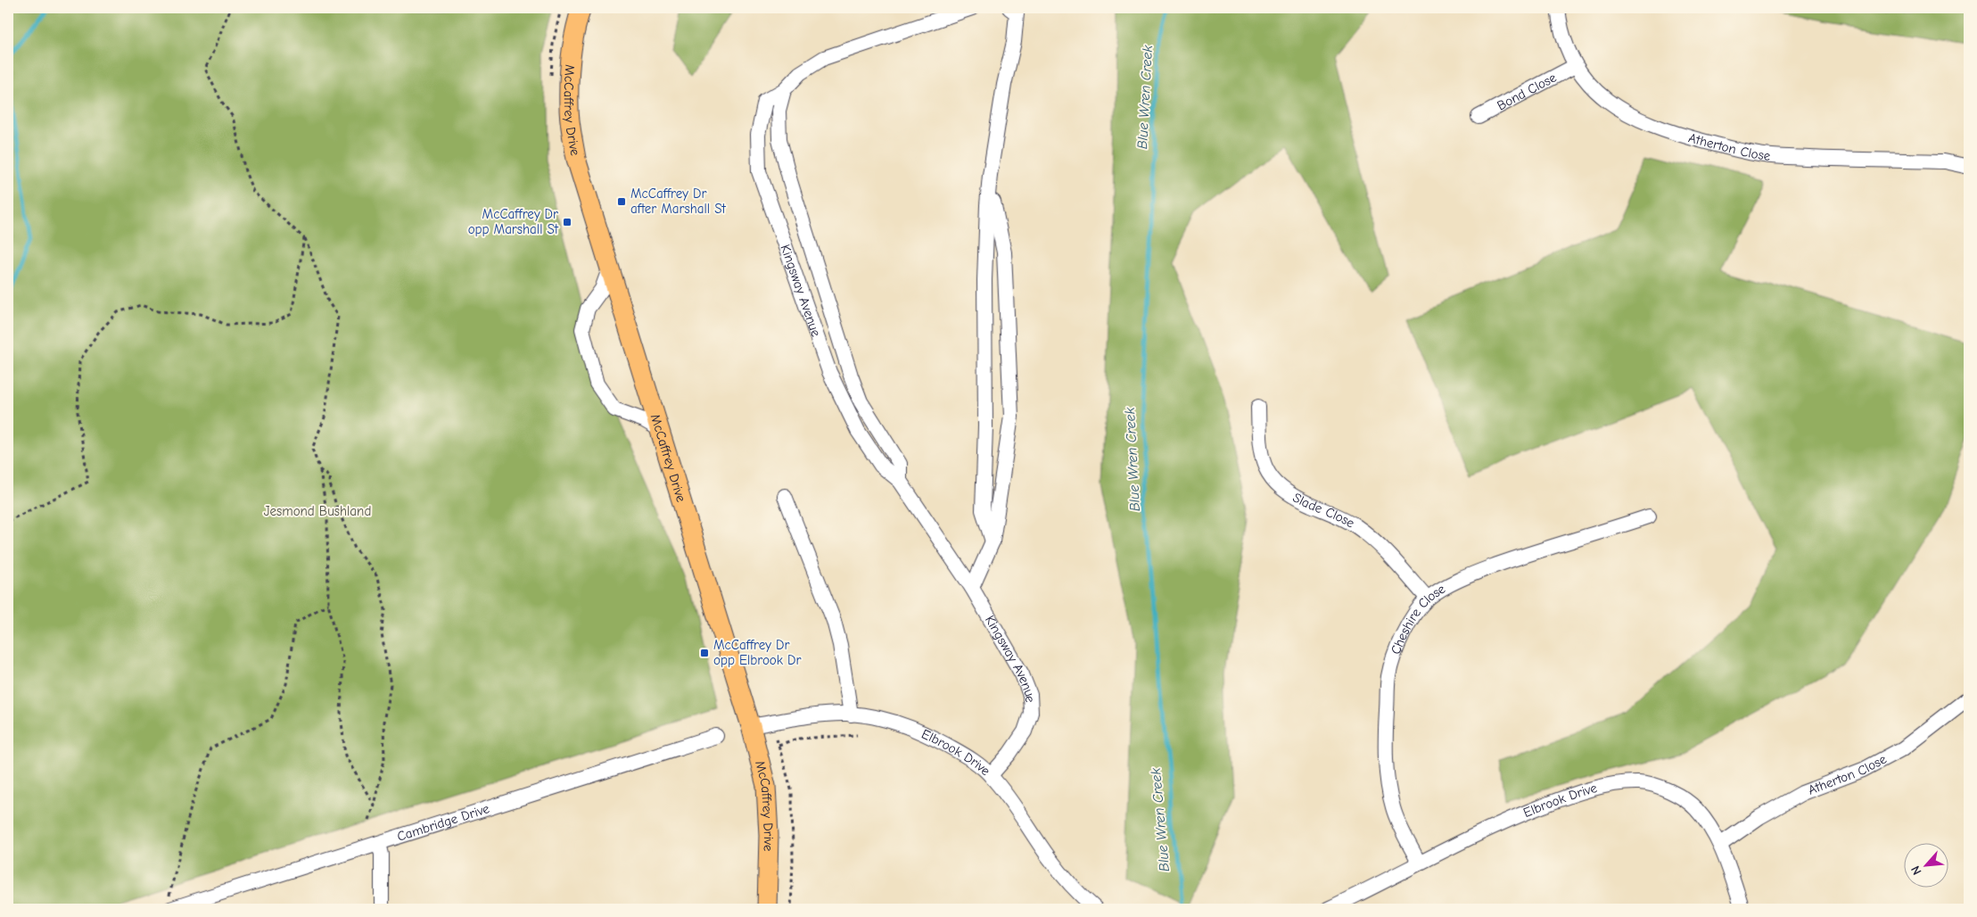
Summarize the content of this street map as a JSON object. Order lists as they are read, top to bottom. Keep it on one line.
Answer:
{"streets":{"main road":["McCaffrey Drive"],"street":["Bond Close","Atherton Close","Kingsway Avenue","Slade Close","Cheshire Close","Elbrook Drive","Cambridge Drive"]},"crossings":[["Bond Close","Atherton Close"],["McCaffrey Drive","Elbrook Drive"],["Atherton Close","Elbrook Drive"],["Kingsway Avenue","Elbrook Drive"],["Slade Close","Cheshire Close"],["Cheshire Close","Elbrook Drive"]],"water":["Blue Wren Creek"],"parks":["Jesmond Bushland"],"places":{"transit":["McCaffrey Dr after Marshall St","McCaffrey Dr opp Marshall St","McCaffrey Dr opp Elbrook Dr"]},"north":"bottom left"}
